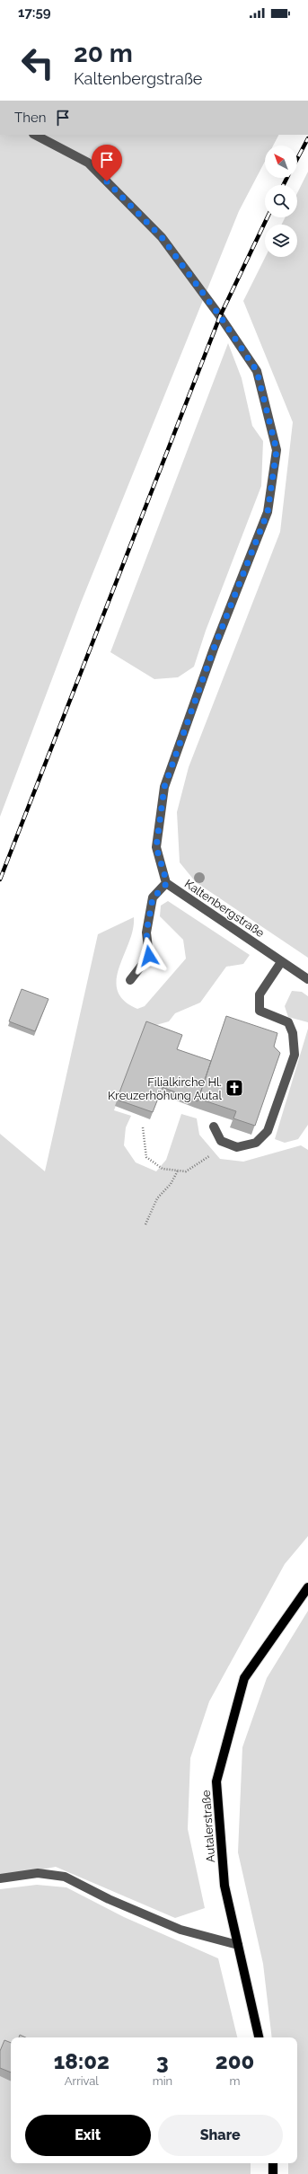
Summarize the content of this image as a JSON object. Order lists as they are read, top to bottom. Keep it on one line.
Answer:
{"streets":{"main road":["Autalerstraße"],"street":["Kaltenbergstraße"]},"places":{"church":["Filialkirche Hl. Kreuzerhöhung Autal"]},"north":"top left","page":{"status":"17:59","turn":["20 m","Kaltenbergstraße"],"then":"Then","eta":["18:02","Arrival","3","min","200","m"],"buttons":["Exit","Share"]}}
